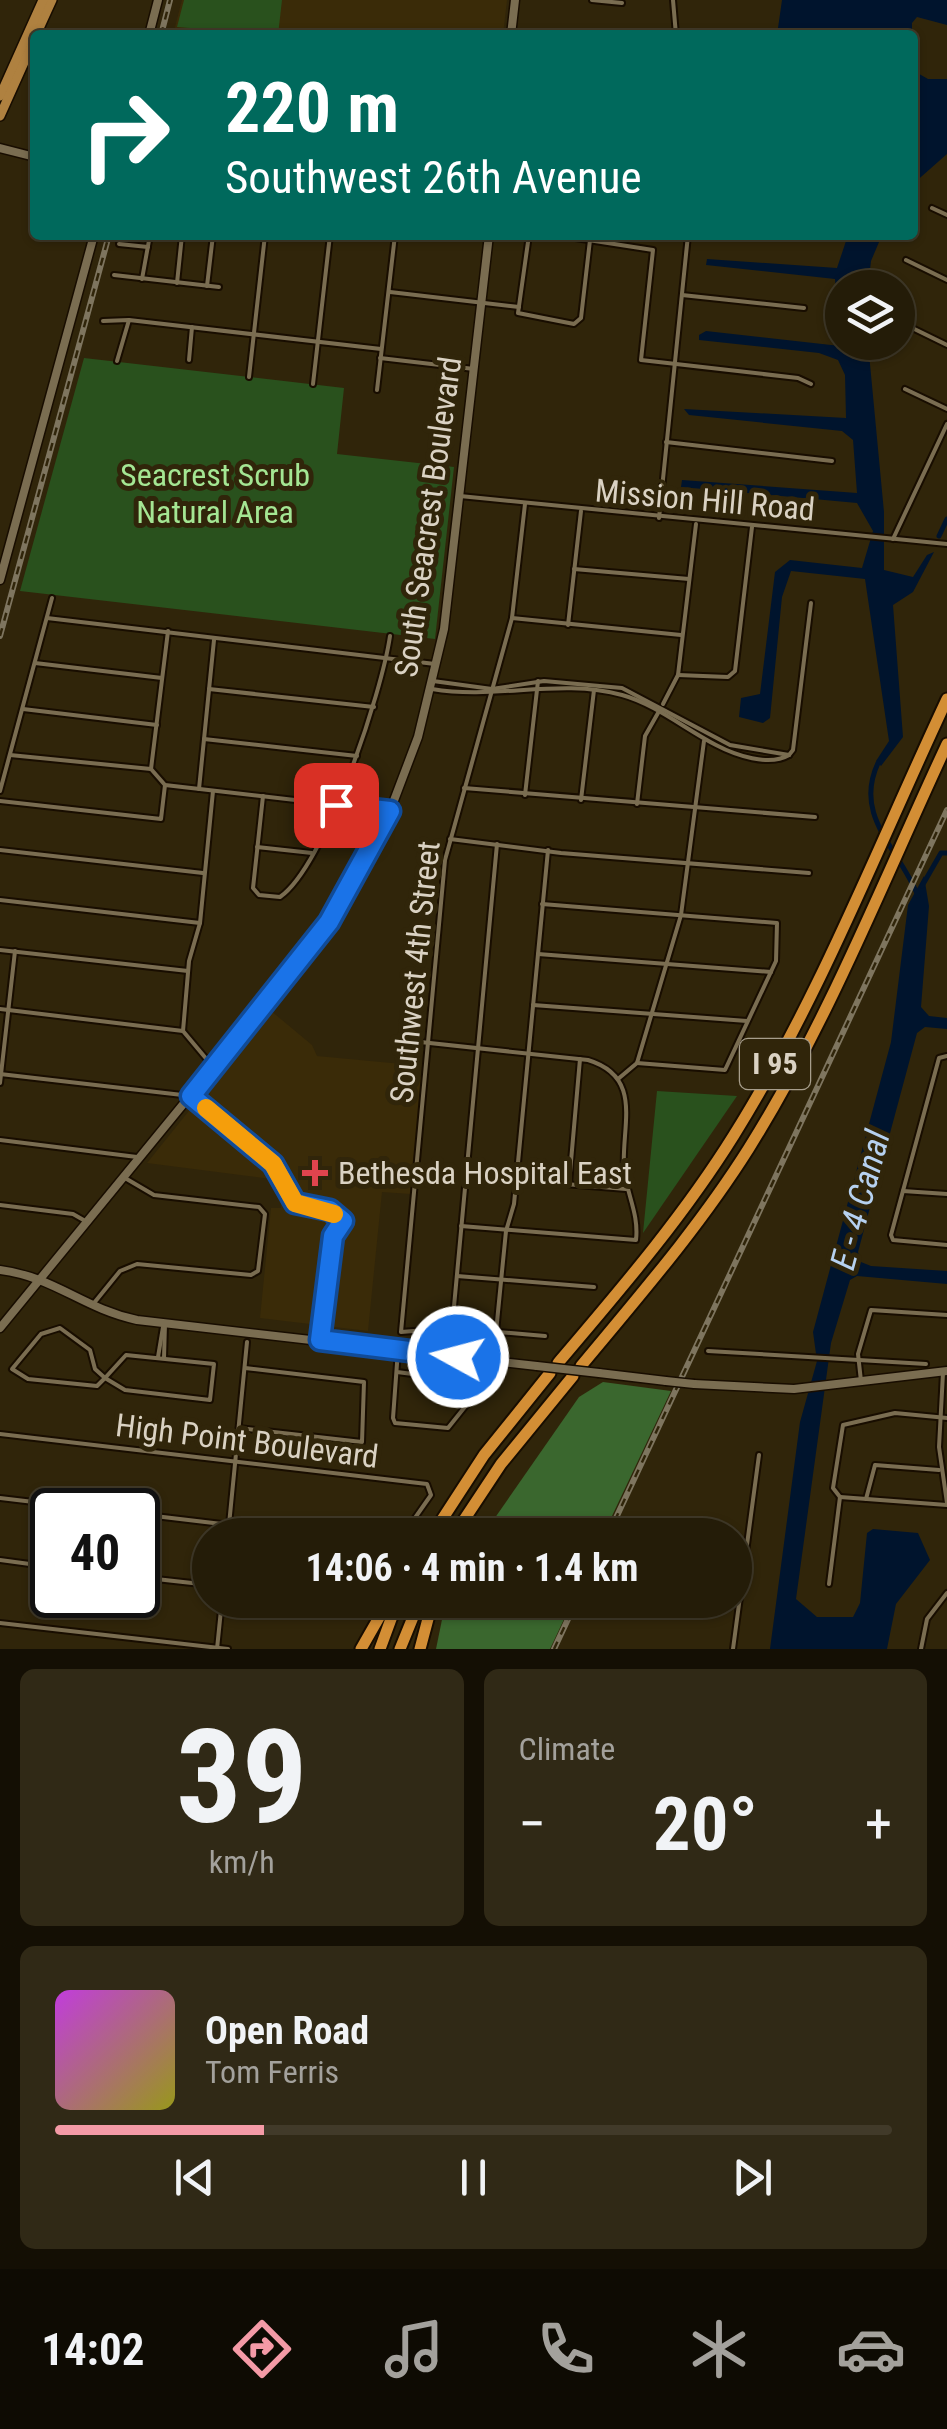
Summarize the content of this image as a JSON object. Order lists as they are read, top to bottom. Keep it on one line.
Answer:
{"streets":{"highway":["I 95"],"street":["Mission Hill Road","South Seacrest Boulevard","Southwest 4th Street","High Point Boulevard"]},"crossings":[["Mission Hill Road","South Seacrest Boulevard"],["Mission Hill Road","Southwest 4th Street"]],"water":["E - 4 Canal"],"parks":["Seacrest Scrub Natural Area"],"places":{"health":["Bethesda Hospital East"]},"page":{"turn":["220 m","Southwest 26th Avenue"],"limit":"40","trip":"14:06 · 4 min · 1.4 km","tile":[["39","km/h"],"Climate"],"heat":["−","20°","+"],"song":["Open Road","Tom Ferris"],"tabs":"14:02"}}
